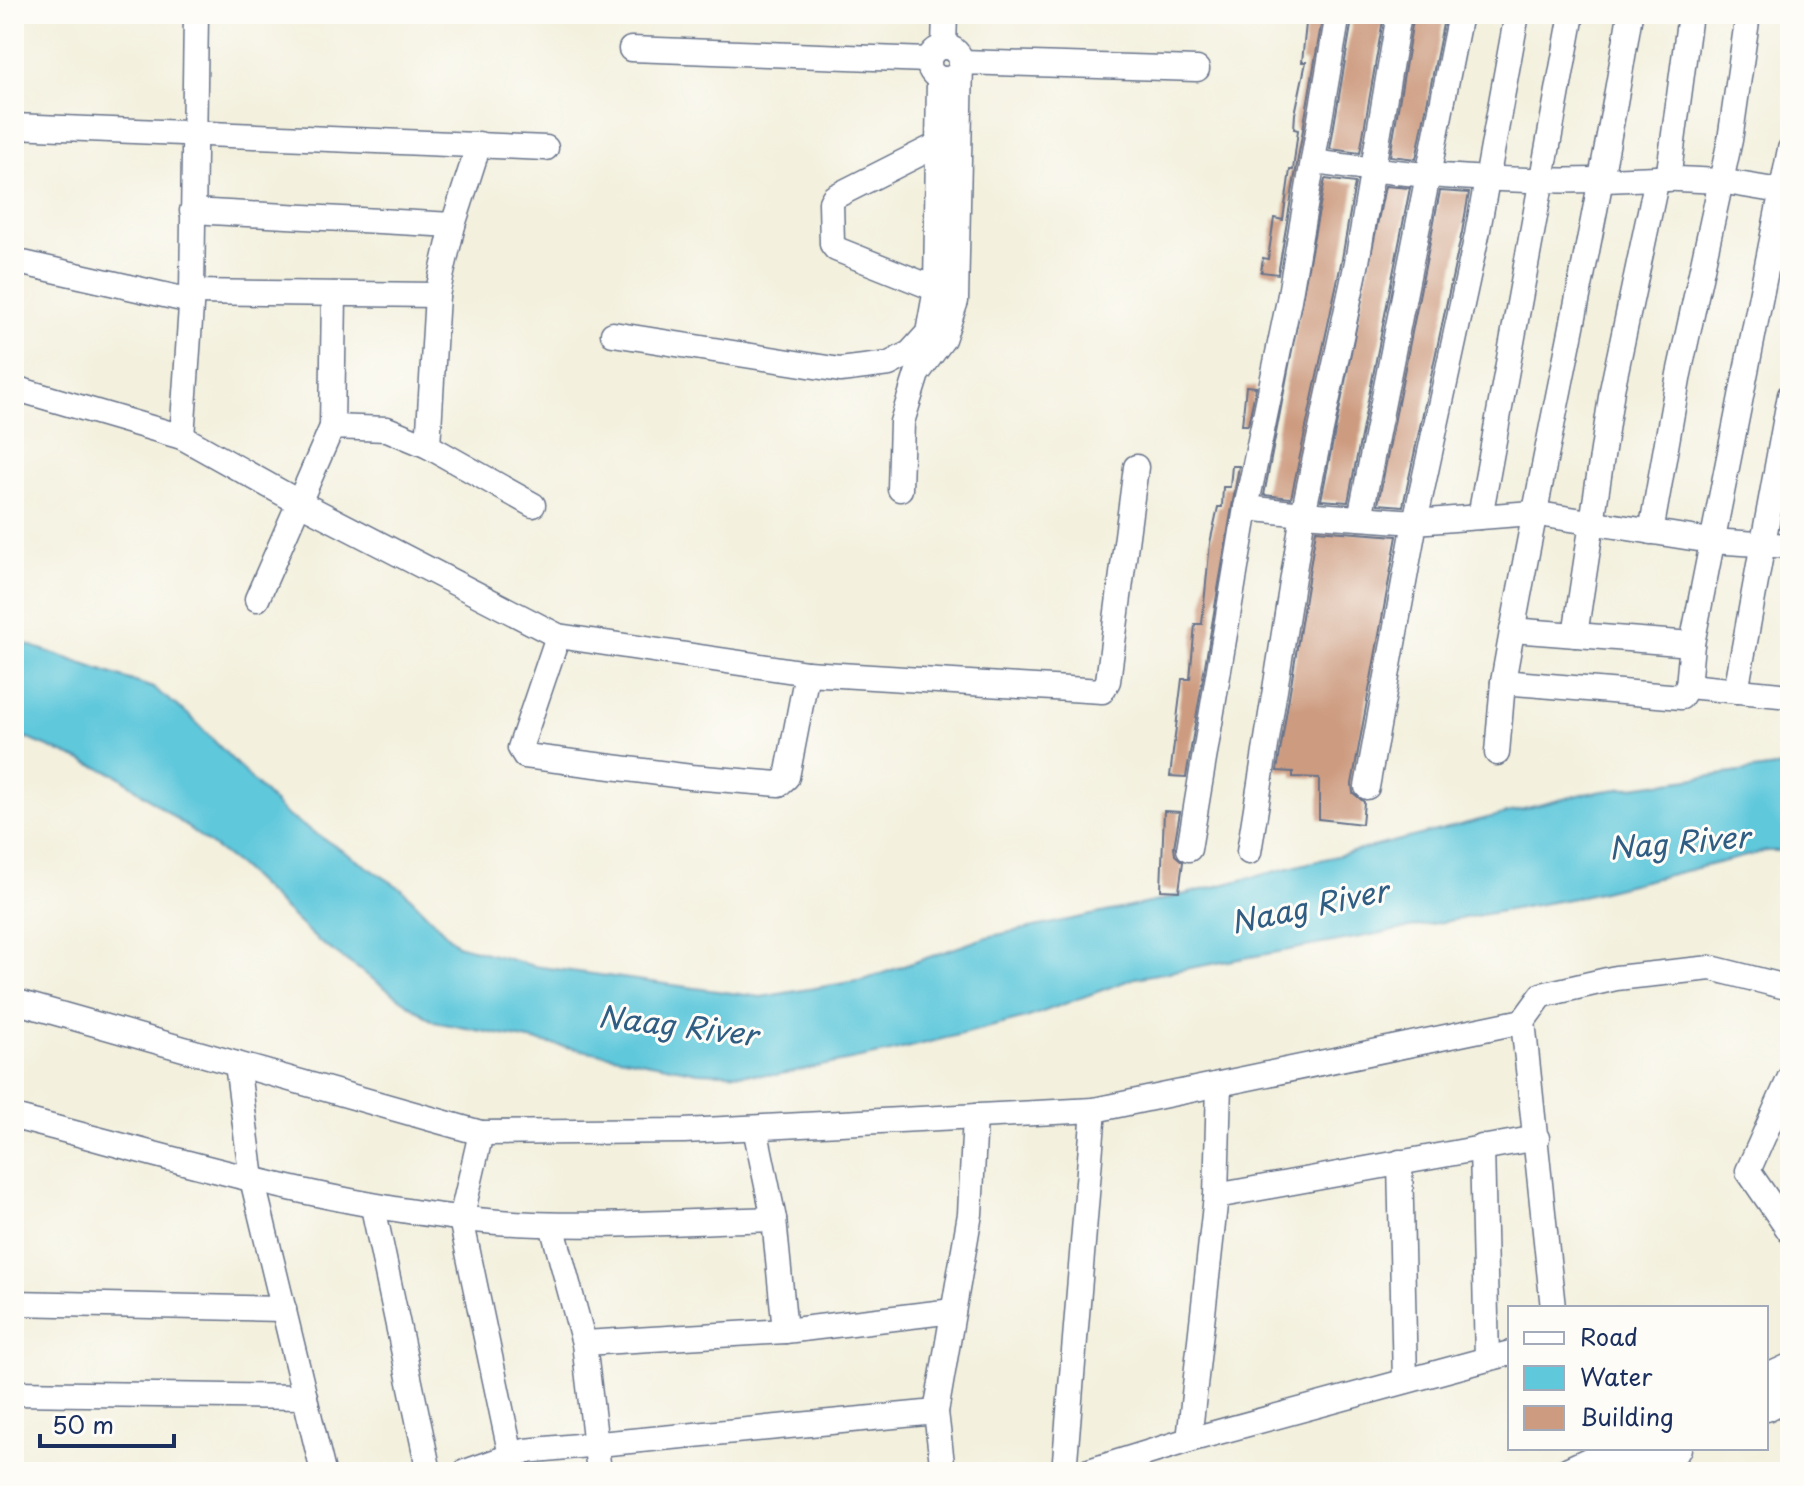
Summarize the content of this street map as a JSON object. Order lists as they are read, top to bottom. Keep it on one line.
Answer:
{"water":["Nag River","Naag River"],"legend":["Road","Water","Building"],"scale_bar":"50 m"}
